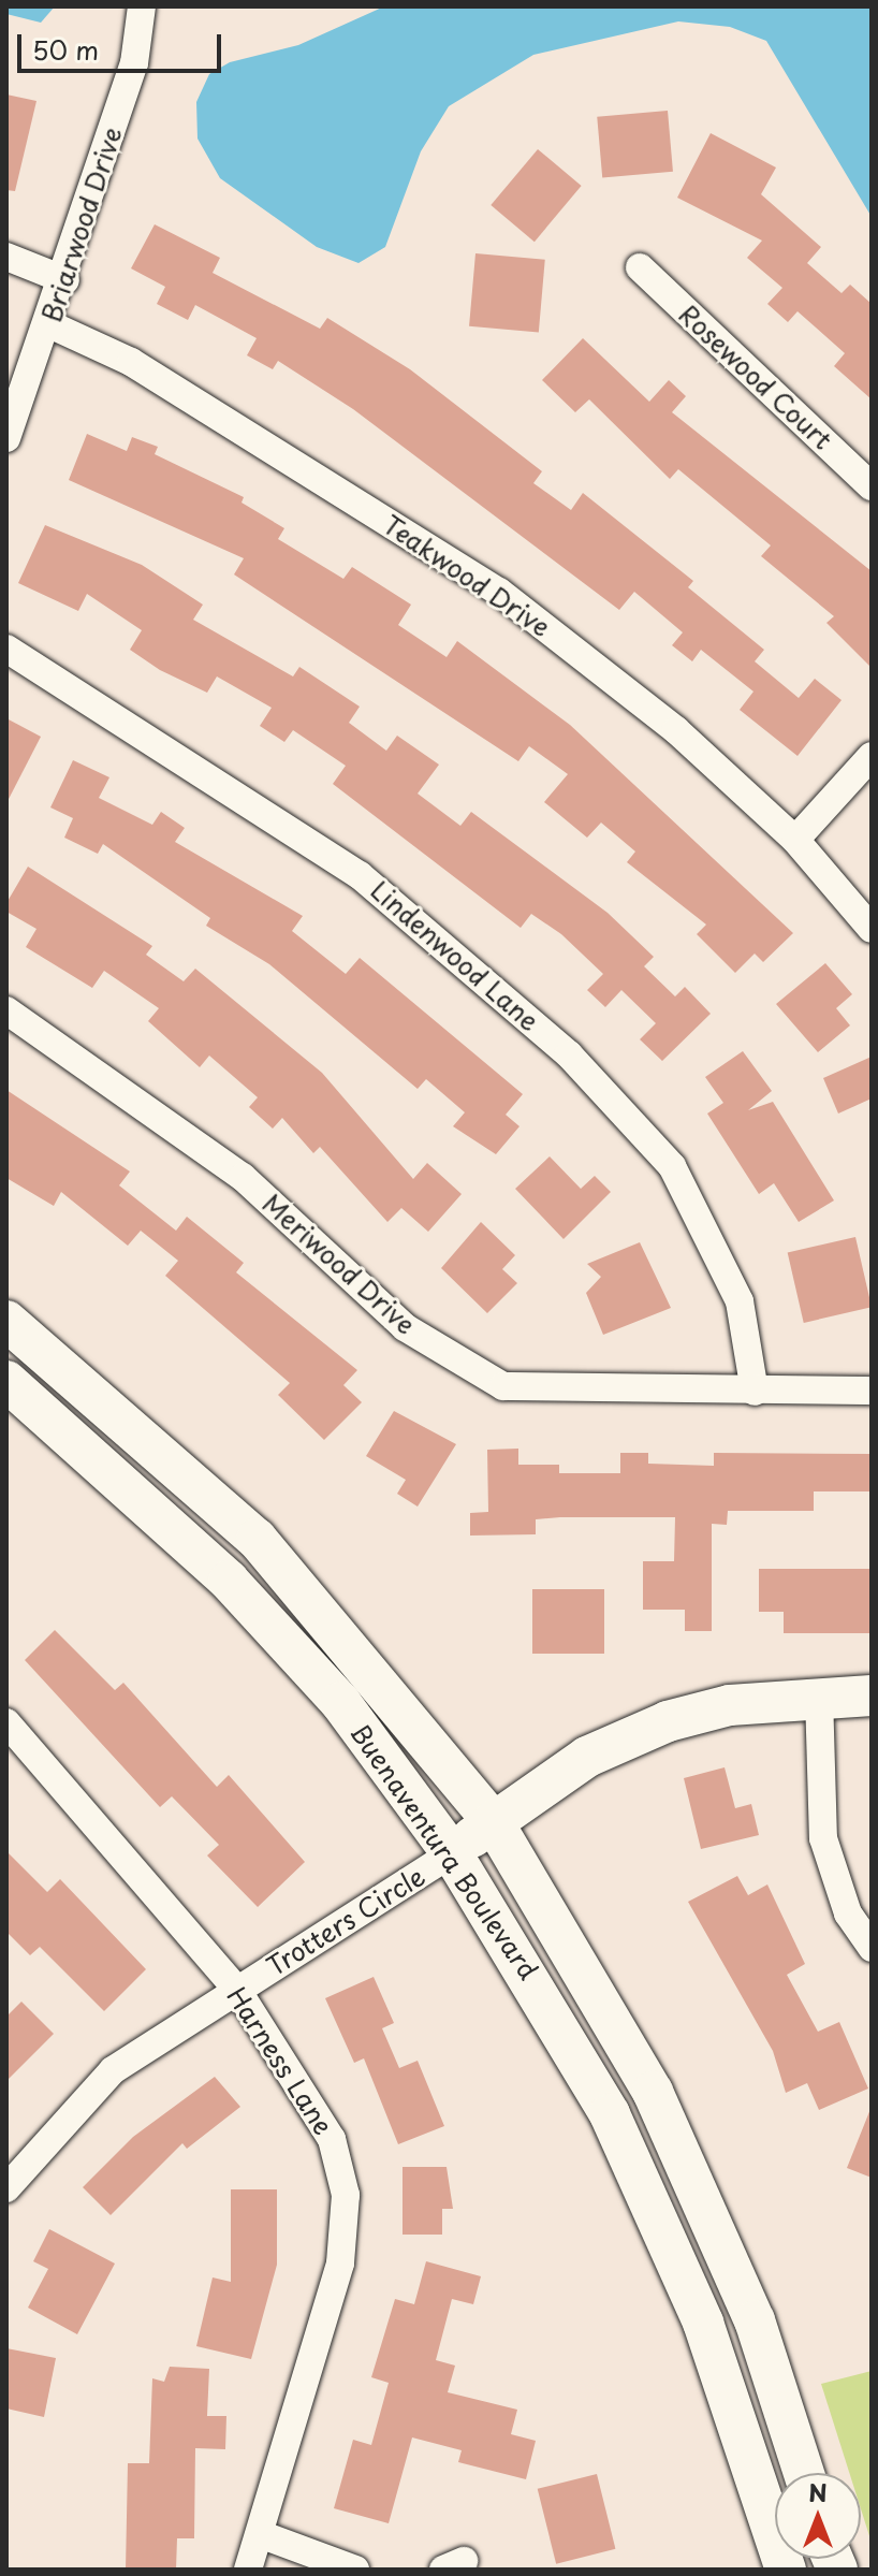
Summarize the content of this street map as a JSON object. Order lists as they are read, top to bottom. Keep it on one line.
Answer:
{"streets":{"main road":["Buenaventura Boulevard"],"street":["Briarwood Drive","Rosewood Court","Teakwood Drive","Lindenwood Lane","Meriwood Drive","Trotters Circle","Harness Lane"]},"crossings":[["Briarwood Drive","Teakwood Drive"],["Lindenwood Lane","Meriwood Drive"],["Buenaventura Boulevard","Trotters Circle"],["Trotters Circle","Harness Lane"]],"scale_bar":"50 m","north":"top"}
